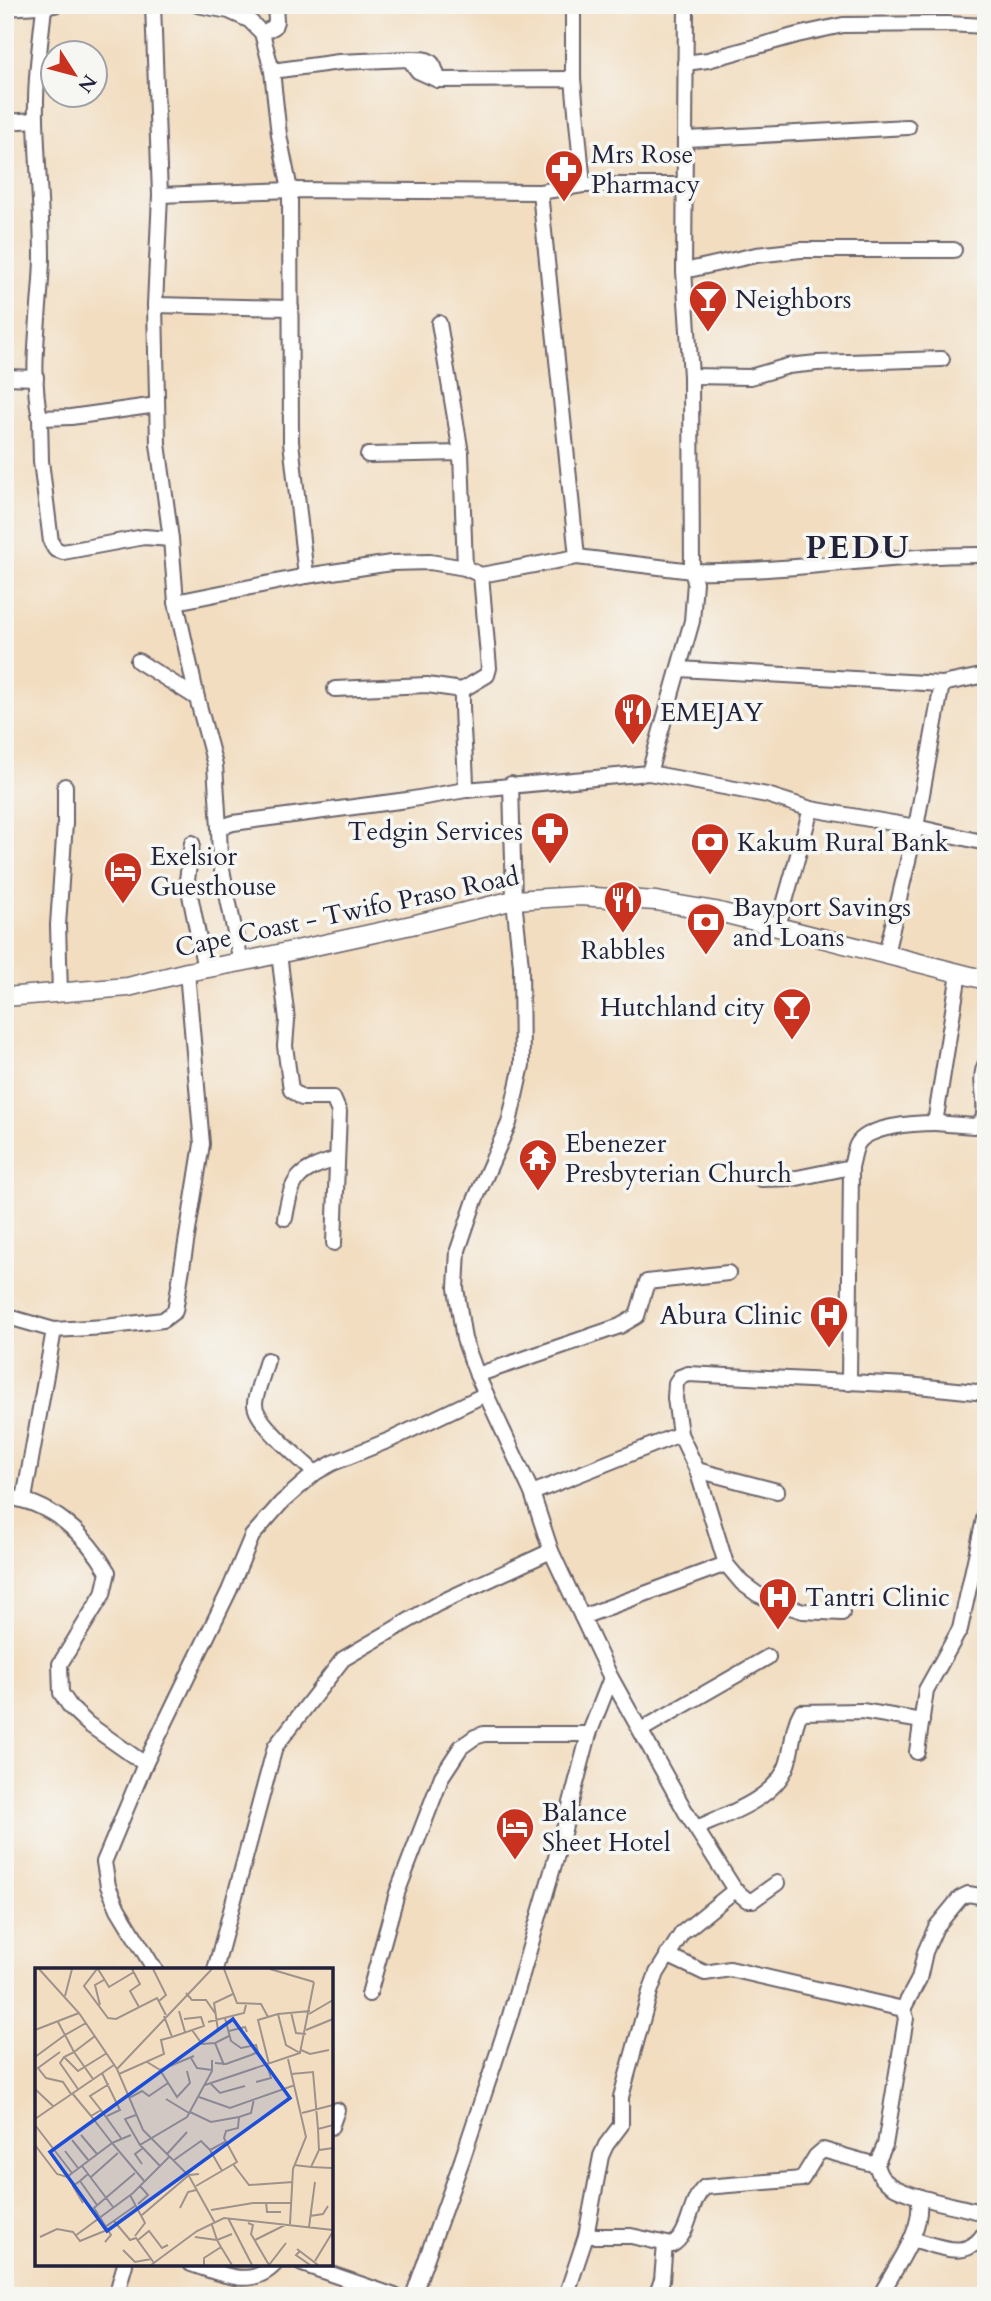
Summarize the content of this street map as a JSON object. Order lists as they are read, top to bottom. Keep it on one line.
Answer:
{"streets":{"main road":["Cape Coast - Twifo Praso Road"]},"districts":["PEDU"],"places":{"pharmacy":["Mrs Rose Pharmacy","Tedgin Services"],"bar":["Neighbors","Hutchland city"],"restaurant":["EMEJAY","Rabbles"],"bank":["Kakum Rural Bank","Bayport Savings and Loans"],"hotel":["Exelsior Guesthouse","Balance Sheet Hotel"],"temple":["Ebenezer Presbyterian Church"],"hospital":["Abura Clinic","Tantri Clinic"]},"north":"bottom right"}
